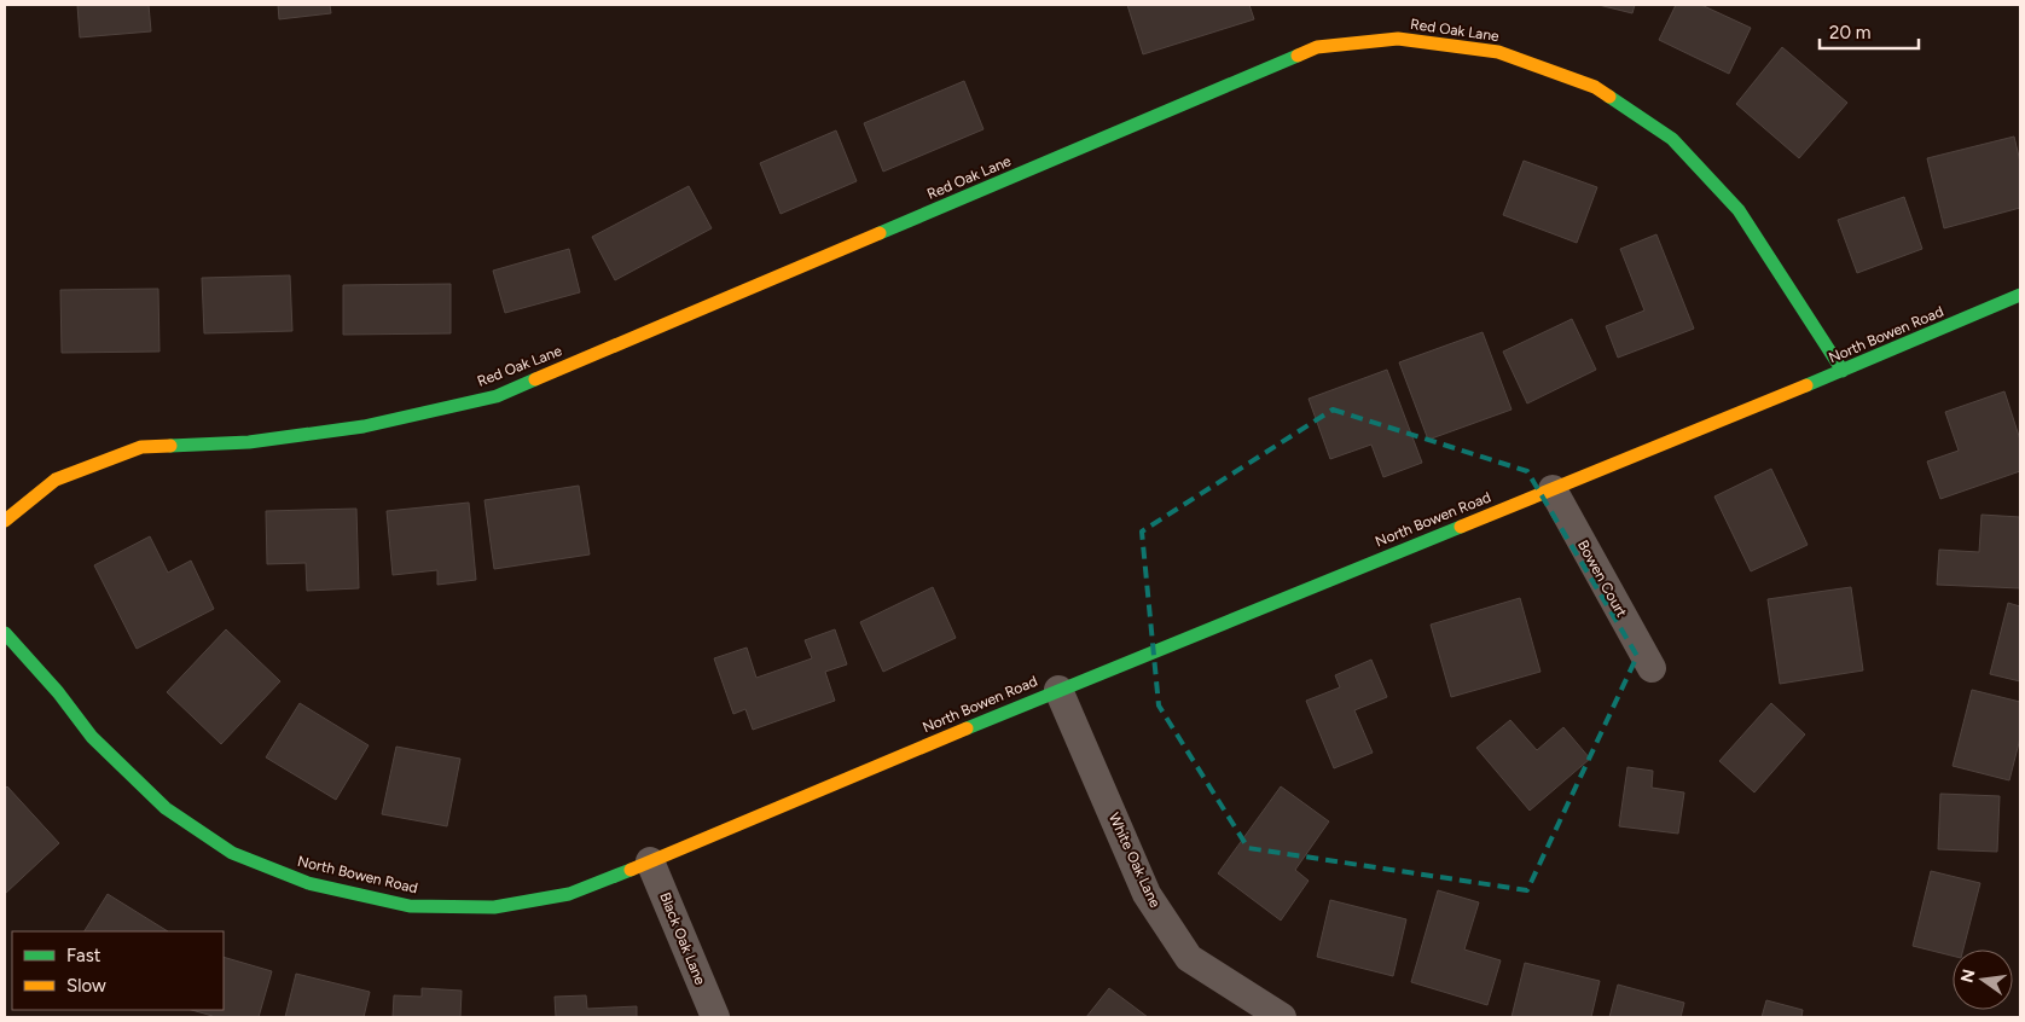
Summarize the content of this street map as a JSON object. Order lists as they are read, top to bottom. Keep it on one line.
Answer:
{"streets":{"street":["Red Oak Lane","North Bowen Road","Bowen Court","White Oak Lane","Black Oak Lane"]},"crossings":[["Red Oak Lane","North Bowen Road"],["North Bowen Road","Bowen Court"],["North Bowen Road","White Oak Lane"],["North Bowen Road","Black Oak Lane"]],"legend":["Fast","Slow"],"scale_bar":"20 m","north":"left"}
